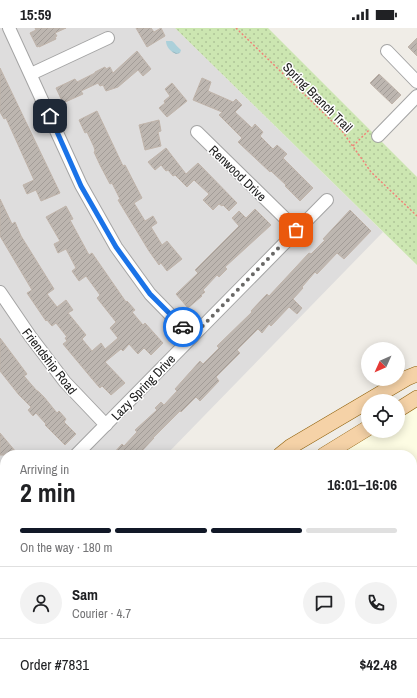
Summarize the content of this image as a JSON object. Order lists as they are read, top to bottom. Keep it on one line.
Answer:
{"streets":{"street":["Renwood Drive","Friendship Road","Lazy Spring Drive"],"path":["Spring Branch Trail"]},"crossings":[["Renwood Drive","Lazy Spring Drive"],["Friendship Road","Lazy Spring Drive"]],"north":"bottom left","page":{"status":"15:59","heading":["2 min","Arriving in","16:01–16:06"],"panel":["Sam","Courier · 4.7","Order #7831","$42.48"],"bar":"On the way · 180 m"}}
